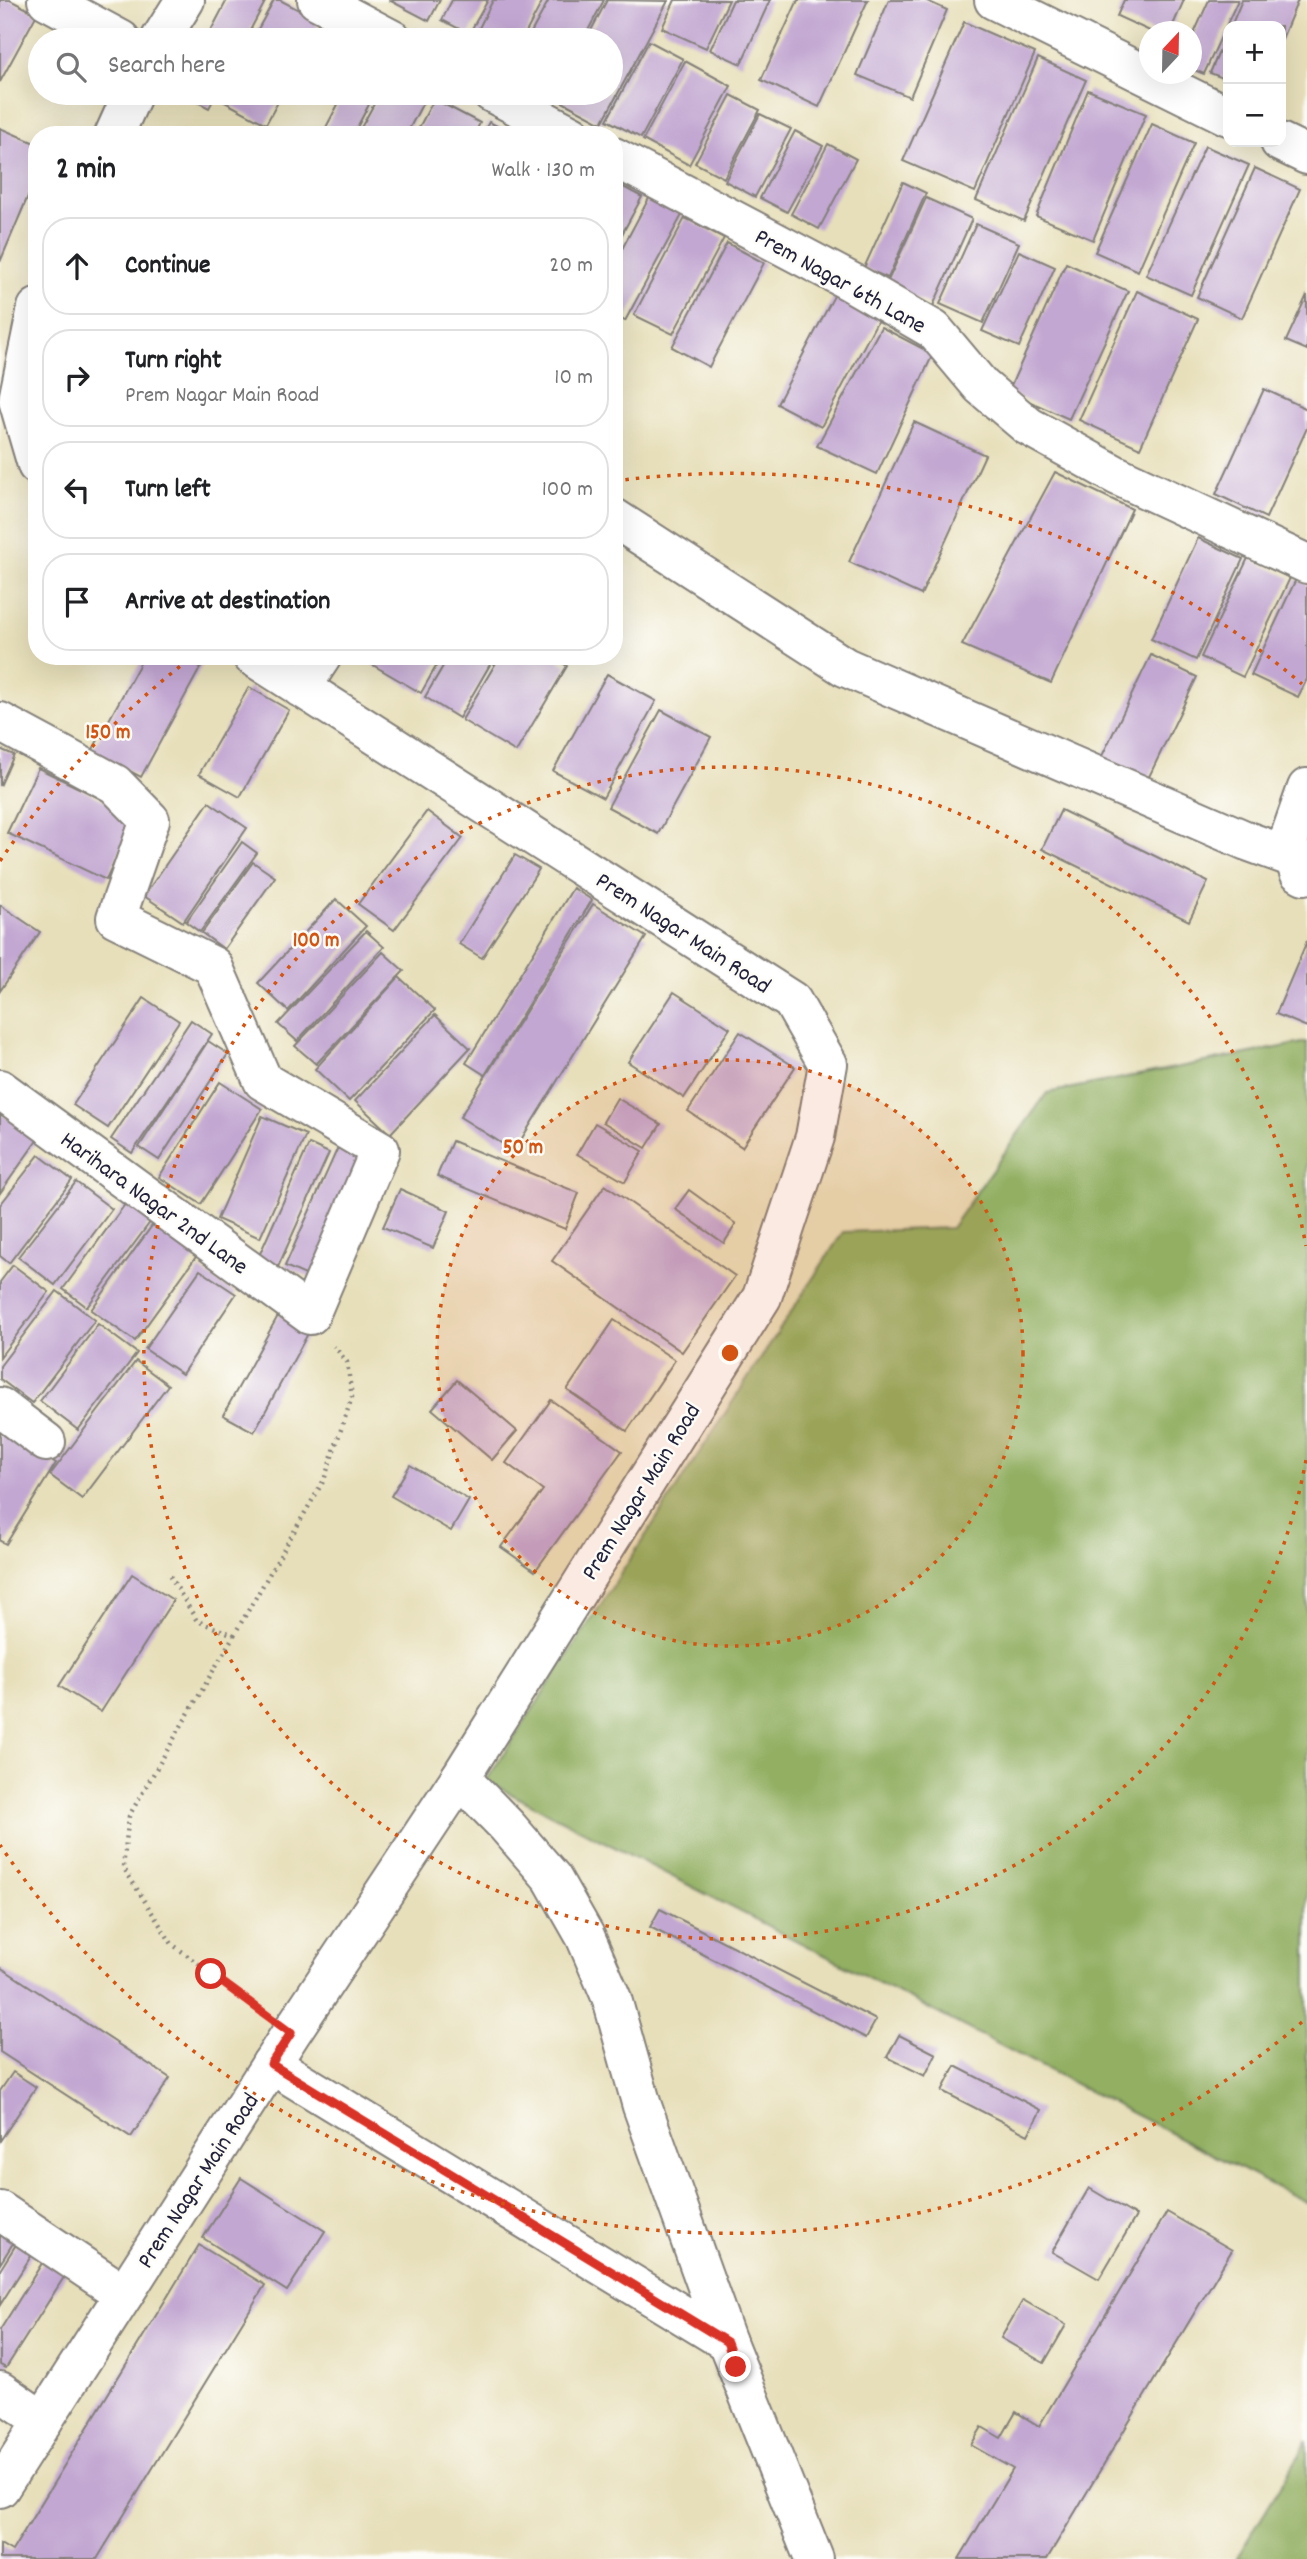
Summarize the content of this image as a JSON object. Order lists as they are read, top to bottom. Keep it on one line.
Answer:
{"streets":{"street":["Prem Nagar 6th Lane","Prem Nagar Main Road","Harihara Nagar 2nd Lane"]},"north":"top","page":{"map_buttons":["+","−"],"search":"Search here","heading":["2 min","Walk · 130 m"],"list":[["Continue","20 m"],["Turn right","Prem Nagar Main Road","10 m"],["Turn left","100 m"],"Arrive at destination"]},"rings":["150 m","100 m","50 m"]}
